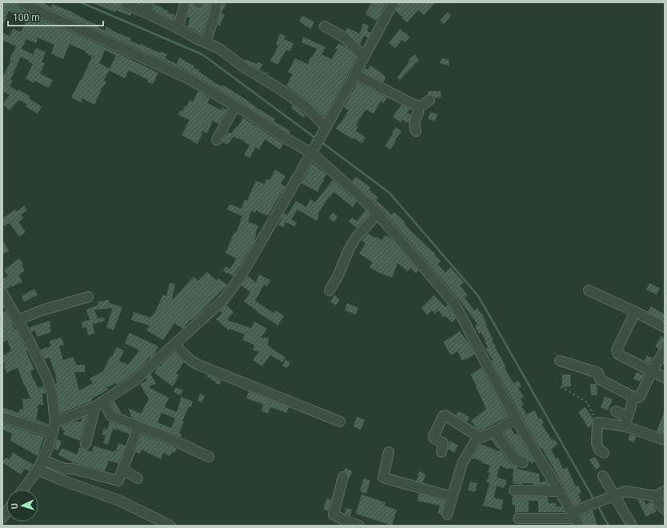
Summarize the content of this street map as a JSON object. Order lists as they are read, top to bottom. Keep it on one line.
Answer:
{"scale_bar":"100 m","north":"left"}
